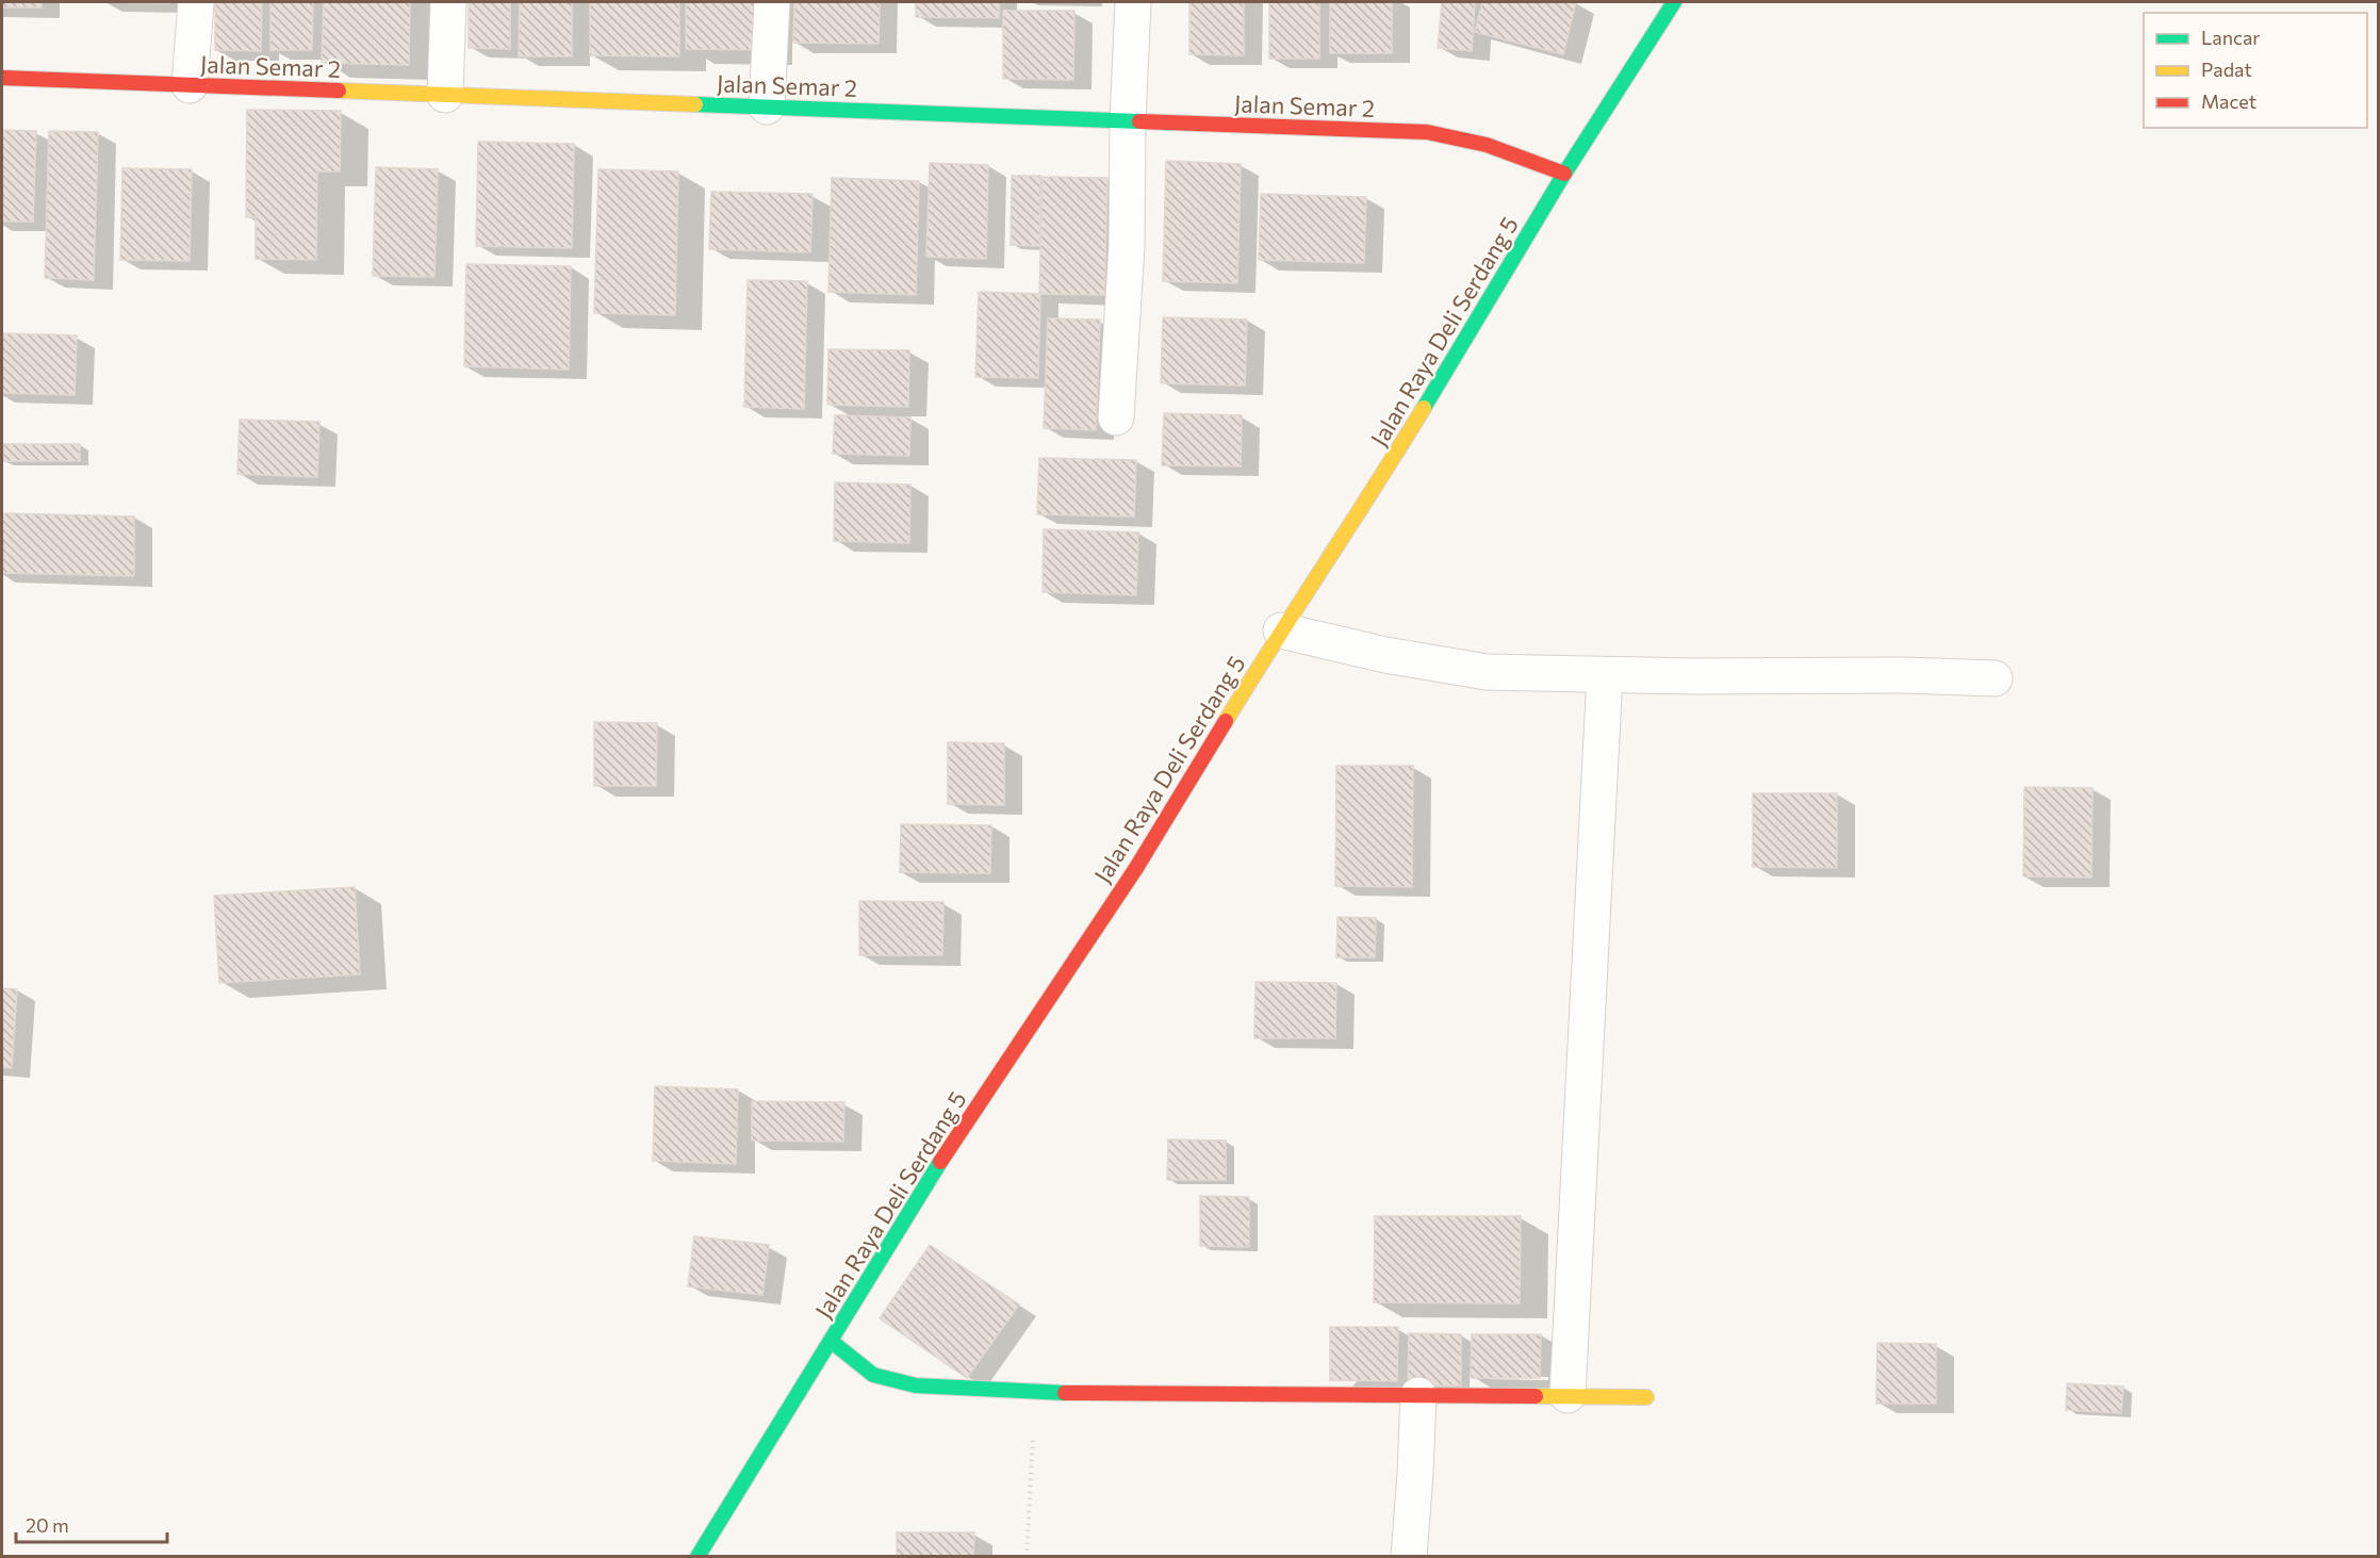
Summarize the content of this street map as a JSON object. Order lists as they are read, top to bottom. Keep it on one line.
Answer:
{"streets":{"street":["Jalan Semar 2","Jalan Raya Deli Serdang 5"]},"crossings":[["Jalan Semar 2","Jalan Raya Deli Serdang 5"]],"legend":["Lancar","Padat","Macet"],"scale_bar":"20 m"}
